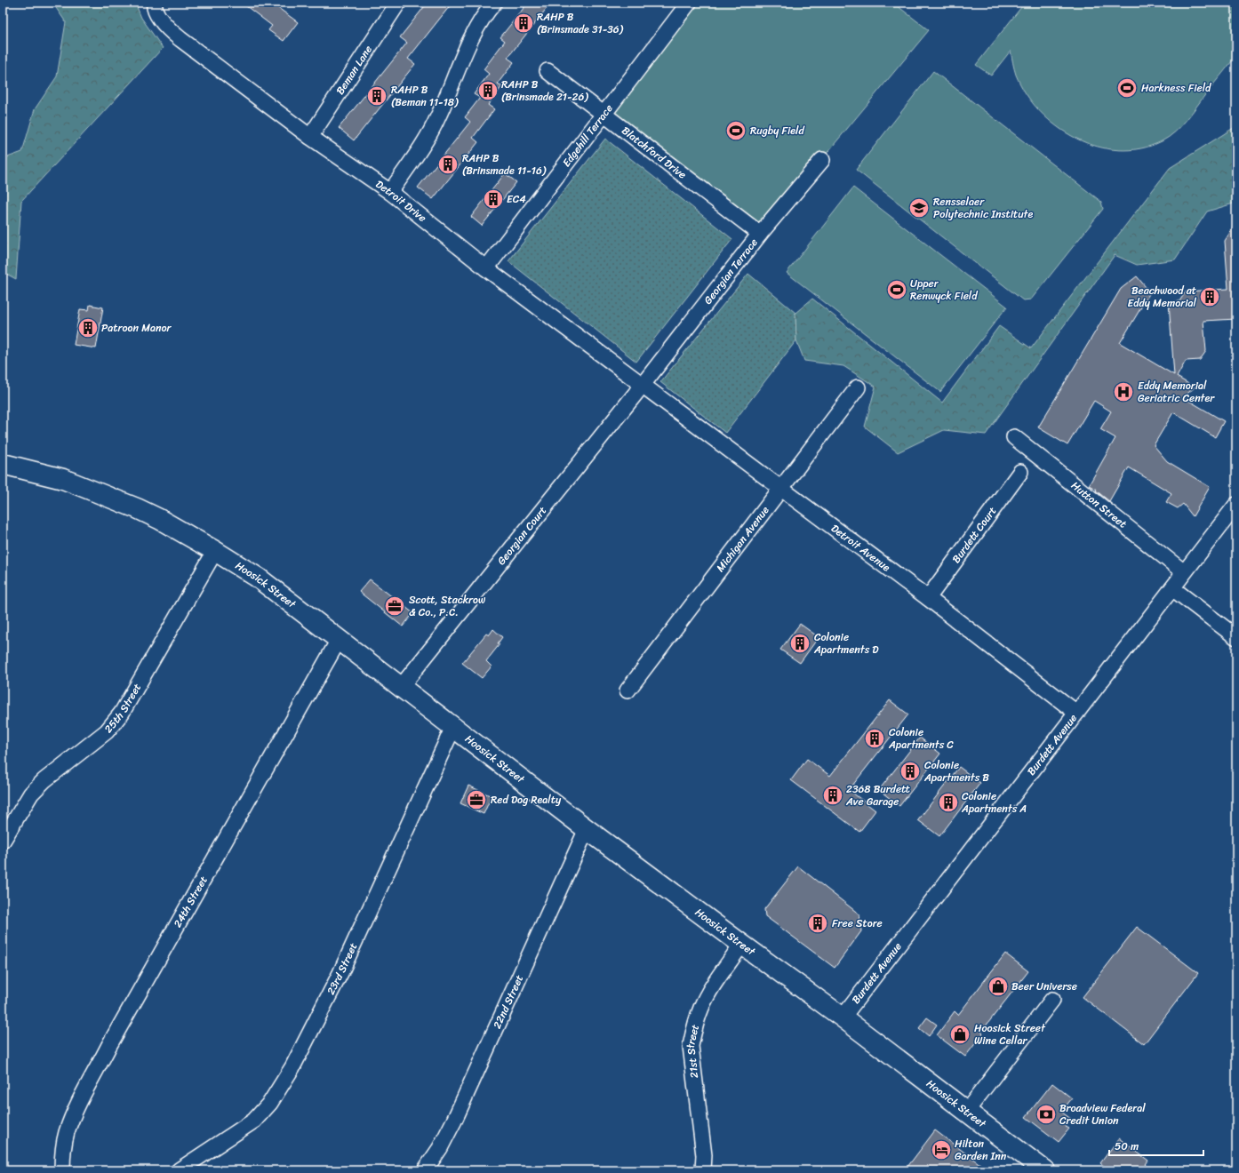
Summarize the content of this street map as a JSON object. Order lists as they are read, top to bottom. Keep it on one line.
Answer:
{"streets":{"highway":["Hoosick Street"],"street":["Beman Lane","Edgehill Terrace","Blatchford Drive","Detroit Drive","Georgian Terrace","Hutton Street","Burdett Court","Georgian Court","Michigan Avenue","Detroit Avenue","25th Street","Burdett Avenue","24th Street","23rd Street","22nd Street","21st Street"]},"crossings":[["Beman Lane","Detroit Drive"],["Edgehill Terrace","Blatchford Drive"],["Edgehill Terrace","Detroit Drive"],["Blatchford Drive","Georgian Terrace"],["Detroit Drive","Georgian Terrace"],["Detroit Drive","Georgian Court"],["Detroit Drive","Detroit Avenue"],["Georgian Terrace","Georgian Court"],["Georgian Terrace","Detroit Avenue"],["Hutton Street","Burdett Avenue"],["Burdett Court","Detroit Avenue"],["Georgian Court","Detroit Avenue"],["Georgian Court","Hoosick Street"],["Michigan Avenue","Detroit Avenue"],["Detroit Avenue","Burdett Avenue"],["Hoosick Street","25th Street"],["Hoosick Street","Burdett Avenue"],["Hoosick Street","24th Street"],["Hoosick Street","23rd Street"],["Hoosick Street","22nd Street"],["Hoosick Street","21st Street"]],"places":{"building":["RAHP B (Brinsmade 31-36)","RAHP B (Brinsmade 21-26)","RAHP B (Beman 11-18)","RAHP B (Brinsmade 11-16)","EC4","Beachwood at Eddy Memorial","Patroon Manor","Colonie Apartments D","Colonie Apartments C","Colonie Apartments B","2368 Burdett Ave Garage","Colonie Apartments A","Free Store"],"sports":["Harkness Field","Rugby Field","Upper Renwyck Field"],"school or university":["Rensselaer Polytechnic Institute"],"hospital":["Eddy Memorial Geriatric Center"],"office":["Scott, Stackrow & Co., P.C.","Red Dog Realty"],"shop":["Beer Universe","Hoosick Street Wine Cellar"],"bank":["Broadview Federal Credit Union"],"hotel":["Hilton Garden Inn"]},"scale_bar":"50 m"}
